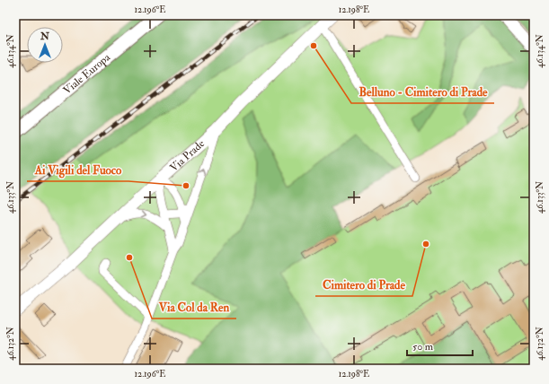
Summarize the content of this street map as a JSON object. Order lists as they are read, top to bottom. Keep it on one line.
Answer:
{"streets":{"main road":["Viale Europa","Via Prade"]},"places":["Belluno - Cimitero di Prade","Ai Vigili del Fuoco","Cimitero di Prade","Via Col da Ren"],"scale_bar":"50 m","north":"top","coordinates":["12.196°E","12.198°E","46.134°N","46.133°N","46.132°N"]}
